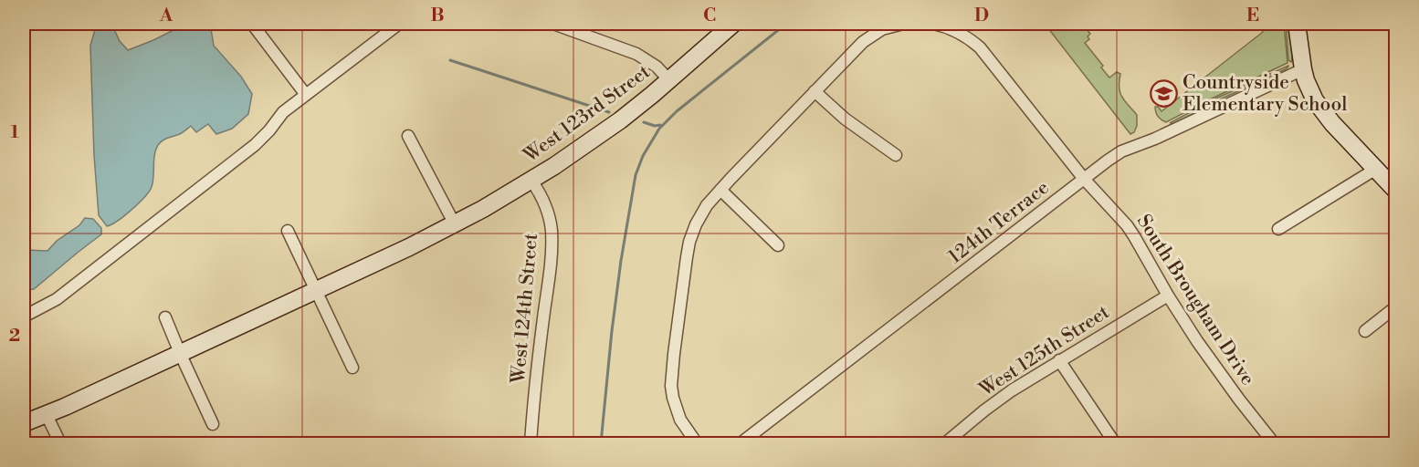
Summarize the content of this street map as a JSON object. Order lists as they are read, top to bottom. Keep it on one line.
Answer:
{"streets":{"street":["West 123rd Street","124th Terrace","South Brougham Drive","West 124th Street","West 125th Street"]},"crossings":[["West 123rd Street","West 124th Street"],["124th Terrace","South Brougham Drive"],["South Brougham Drive","West 125th Street"]],"places":{"school or university":["Countryside Elementary School"]},"grid":{"columns":["A","B","C","D","E"],"rows":["1","2"]}}
